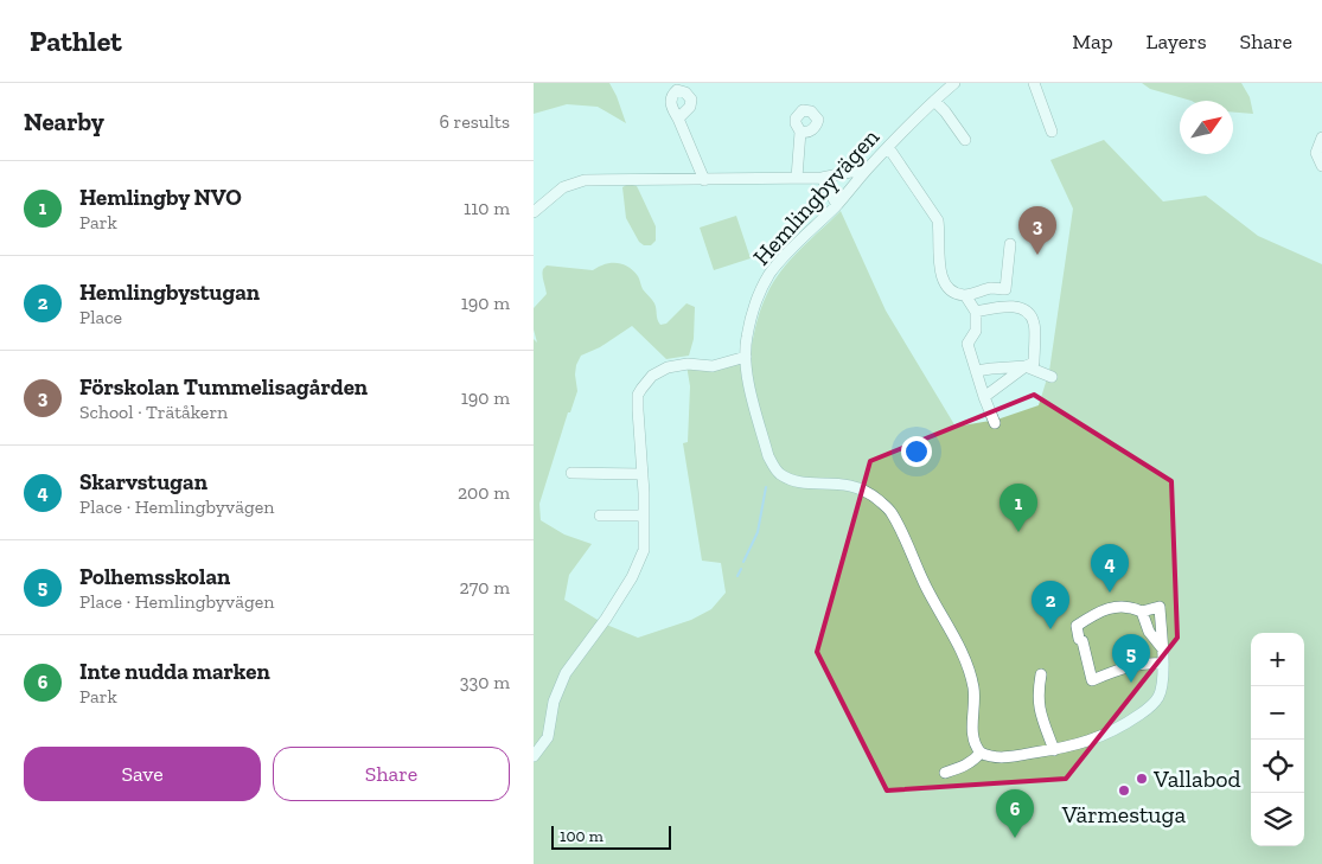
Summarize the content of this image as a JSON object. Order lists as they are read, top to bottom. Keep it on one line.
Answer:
{"streets":{"street":["Hemlingbyvägen"]},"places":["Vallabod","Värmestuga"],"scale_bar":"100 m","north":"top right","page":{"header":"Pathlet","nav":["Map","Layers","Share"],"heading":["Nearby","6 results"],"list":[{"mark":"1","name":"Hemlingby NVO","note":"Park","value":"110 m"},{"mark":"2","name":"Hemlingbystugan","note":"Place","value":"190 m"},{"mark":"3","name":"Förskolan Tummelisagården","note":"School · Trätåkern","value":"190 m"},{"mark":"4","name":"Skarvstugan","note":"Place · Hemlingbyvägen","value":"200 m"},{"mark":"5","name":"Polhemsskolan","note":"Place · Hemlingbyvägen","value":"270 m"},{"mark":"6","name":"Inte nudda marken","note":"Park","value":"330 m"}],"pins":["3","1","4","2","5","6"],"map_buttons":["+","−"],"buttons":["Save","Share"],"scale":"100 m"}}
